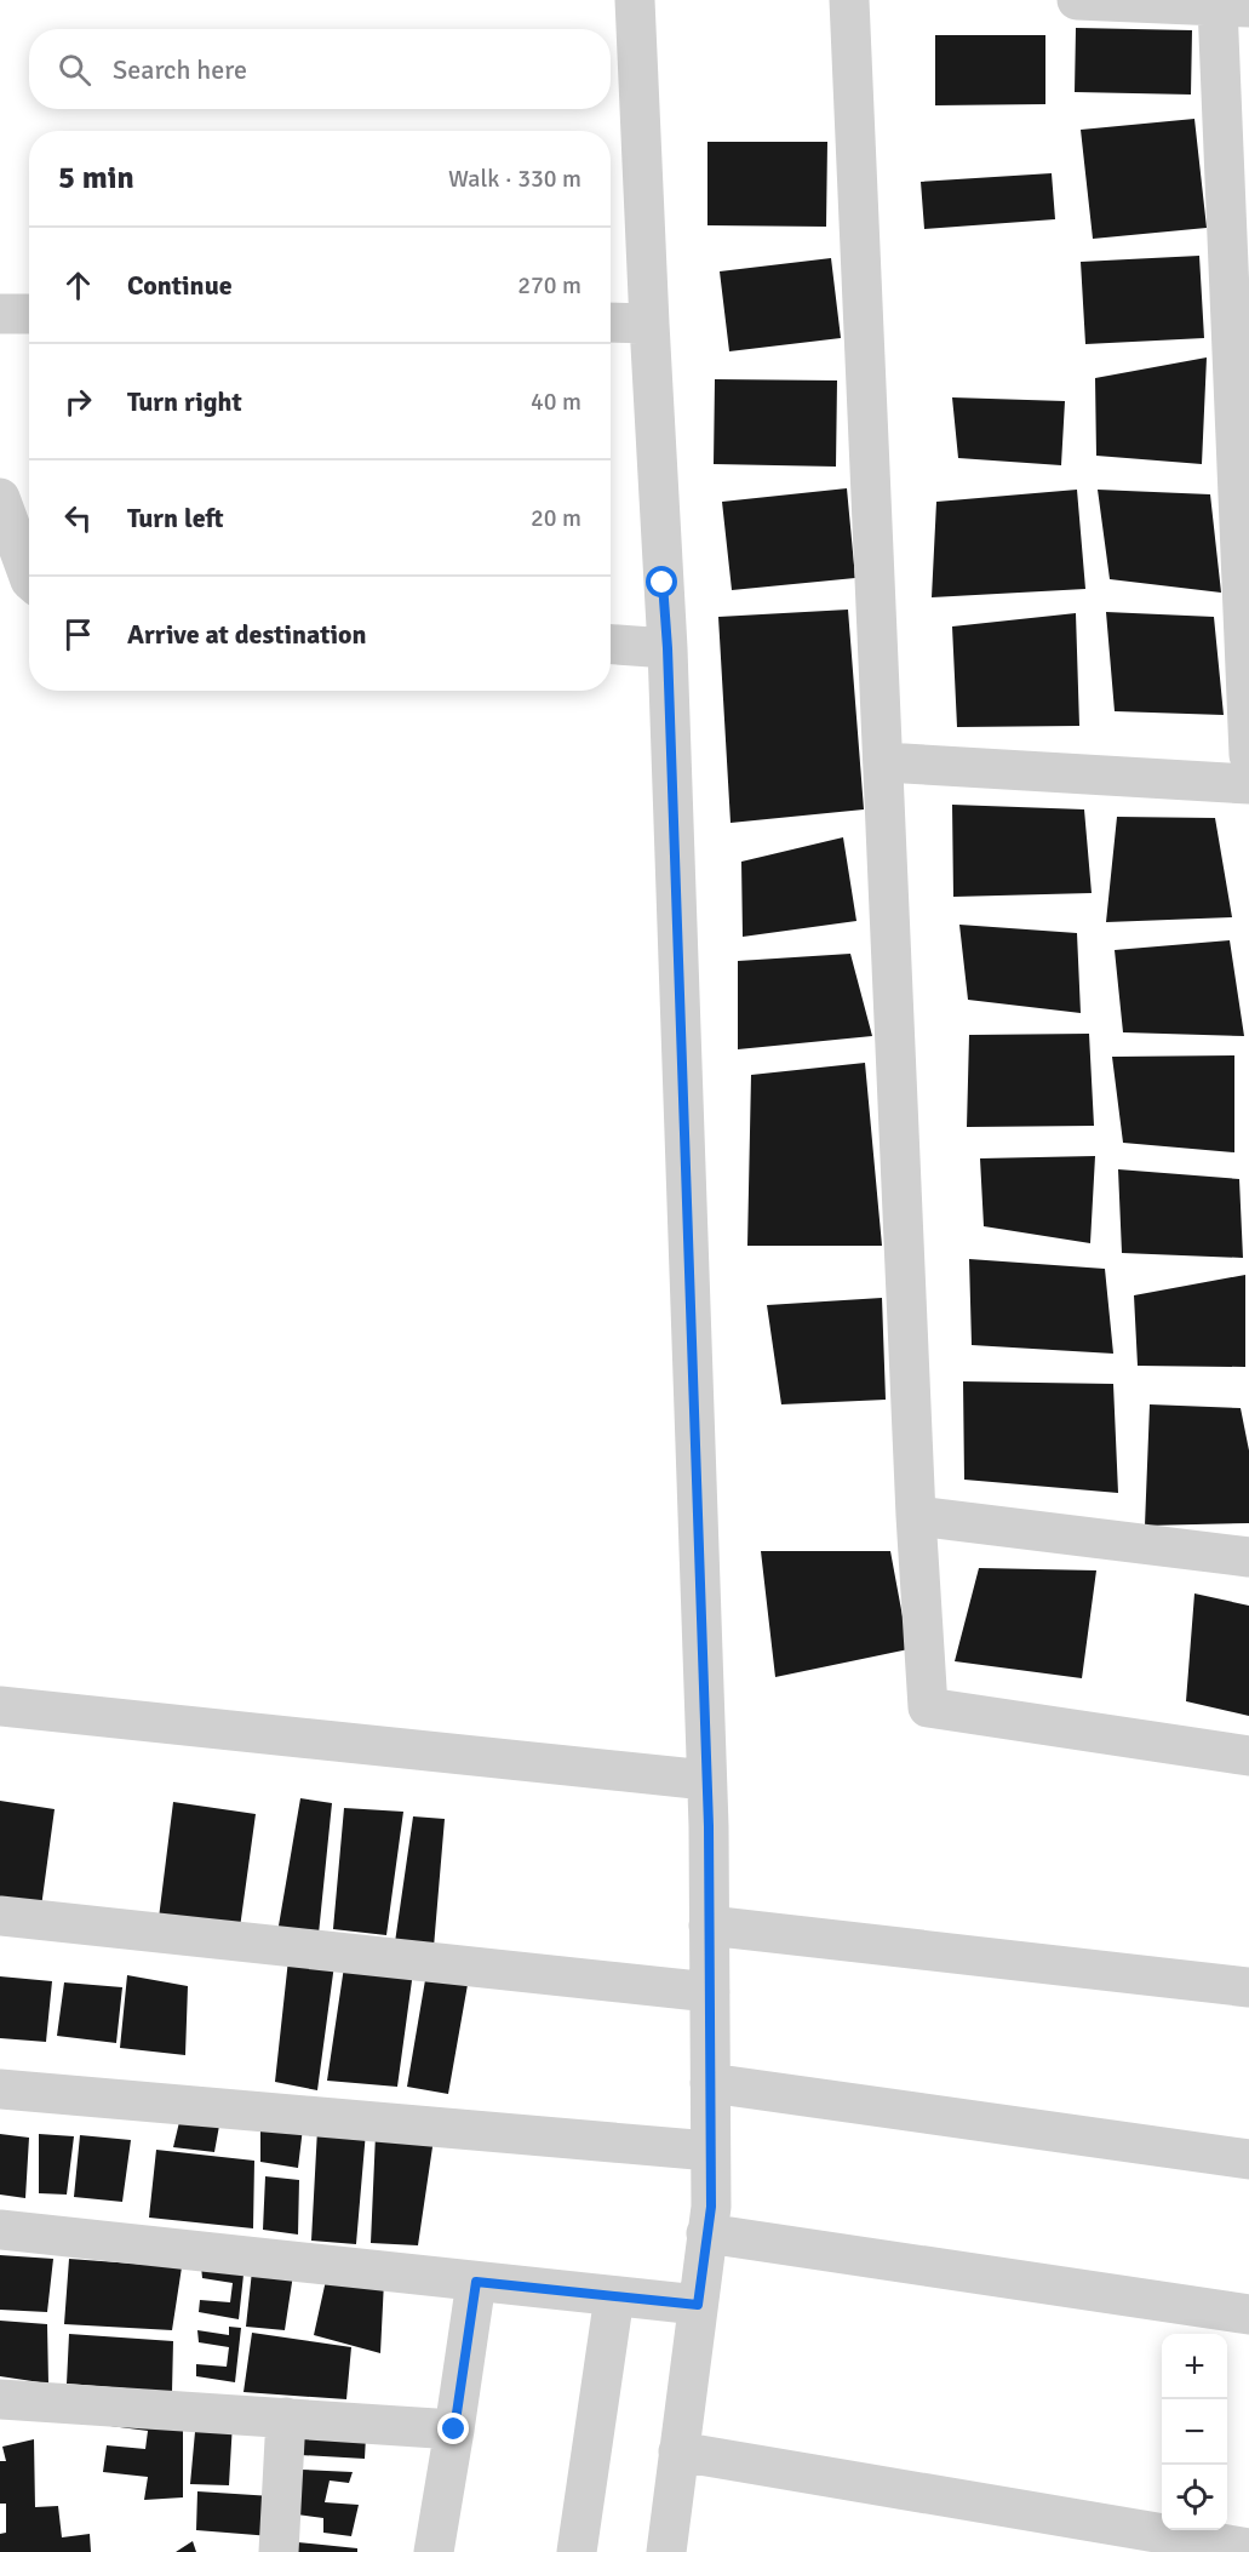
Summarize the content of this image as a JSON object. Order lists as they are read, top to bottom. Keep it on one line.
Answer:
{"page":{"search":"Search here","heading":["5 min","Walk · 330 m"],"list":[["Continue","270 m"],["Turn right","40 m"],["Turn left","20 m"],"Arrive at destination"],"map_buttons":["+","−"]}}
